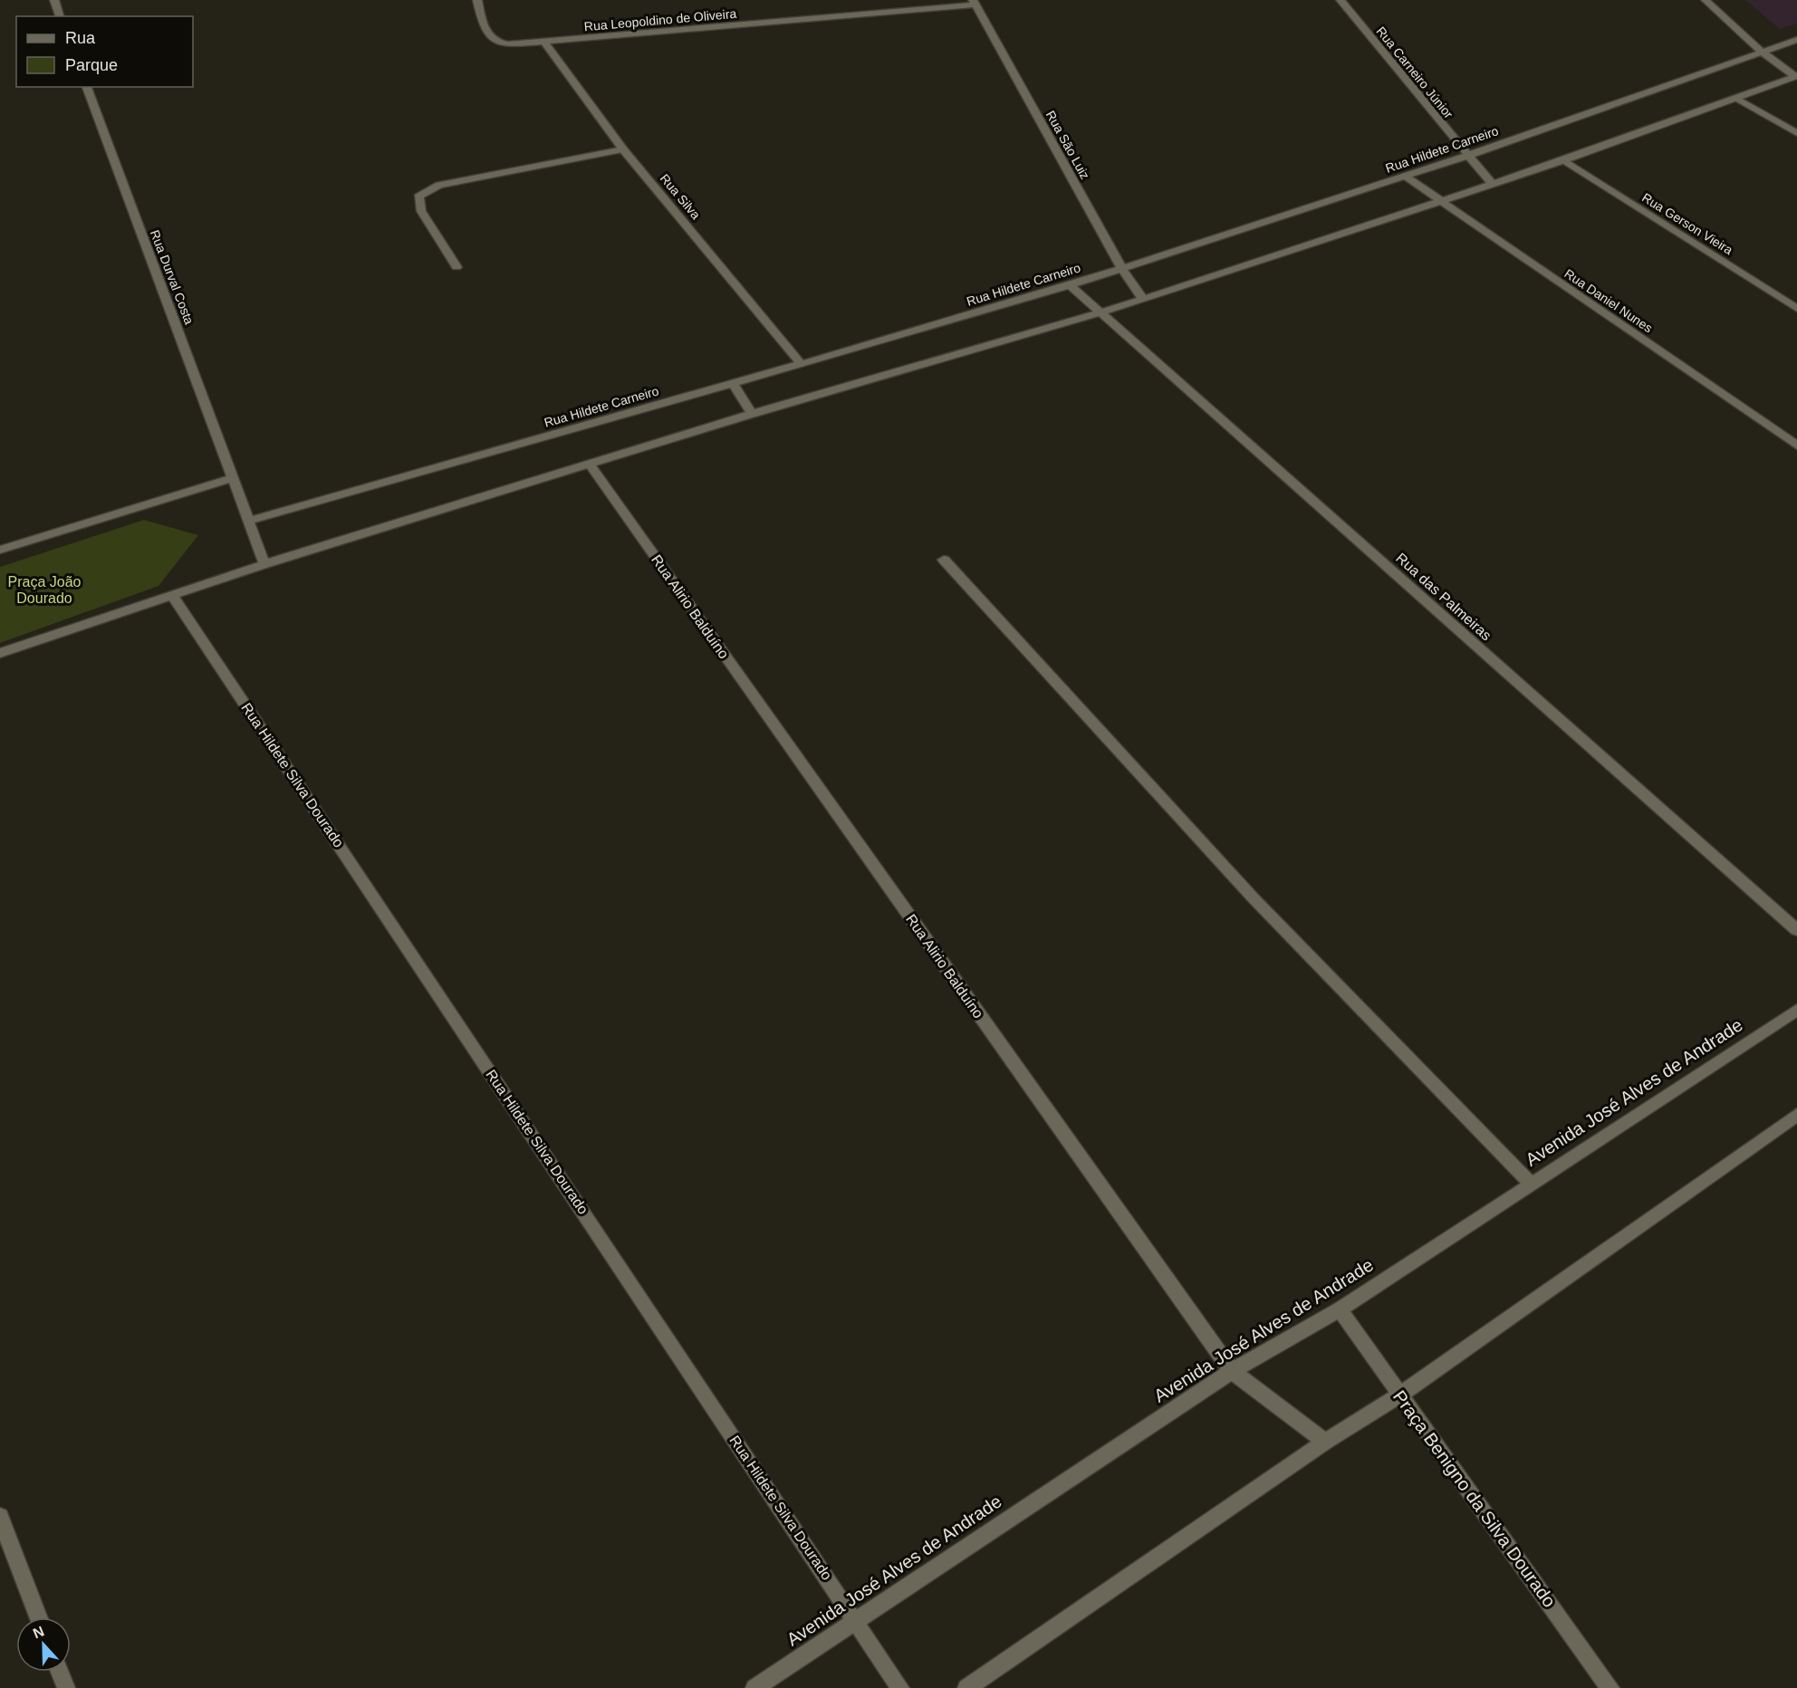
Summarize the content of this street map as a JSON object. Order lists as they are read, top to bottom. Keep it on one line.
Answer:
{"streets":{"street":["Rua Leopoldino de Oliveira","Rua Carneiro Júnior","Rua São Luiz","Rua Hildete Carneiro","Rua Silva","Rua Gerson Vieira","Rua Durval Costa","Rua Daniel Nunes","Rua das Palmeiras","Rua Alirio Balduíno","Rua Hildete Silva Dourado","Avenida José Alves de Andrade","Praça Benigno da Silva Dourado"]},"crossings":[["Rua Leopoldino de Oliveira","Rua São Luiz"],["Rua Leopoldino de Oliveira","Rua Silva"],["Rua Carneiro Júnior","Rua Hildete Carneiro"],["Rua São Luiz","Rua Hildete Carneiro"],["Rua Hildete Carneiro","Rua Silva"],["Rua Hildete Carneiro","Rua Daniel Nunes"],["Rua Hildete Carneiro","Rua das Palmeiras"],["Rua Alirio Balduíno","Avenida José Alves de Andrade"],["Rua Hildete Silva Dourado","Avenida José Alves de Andrade"],["Avenida José Alves de Andrade","Praça Benigno da Silva Dourado"]],"parks":["Praça João Dourado"],"legend":["Rua","Parque"],"north":"top"}
